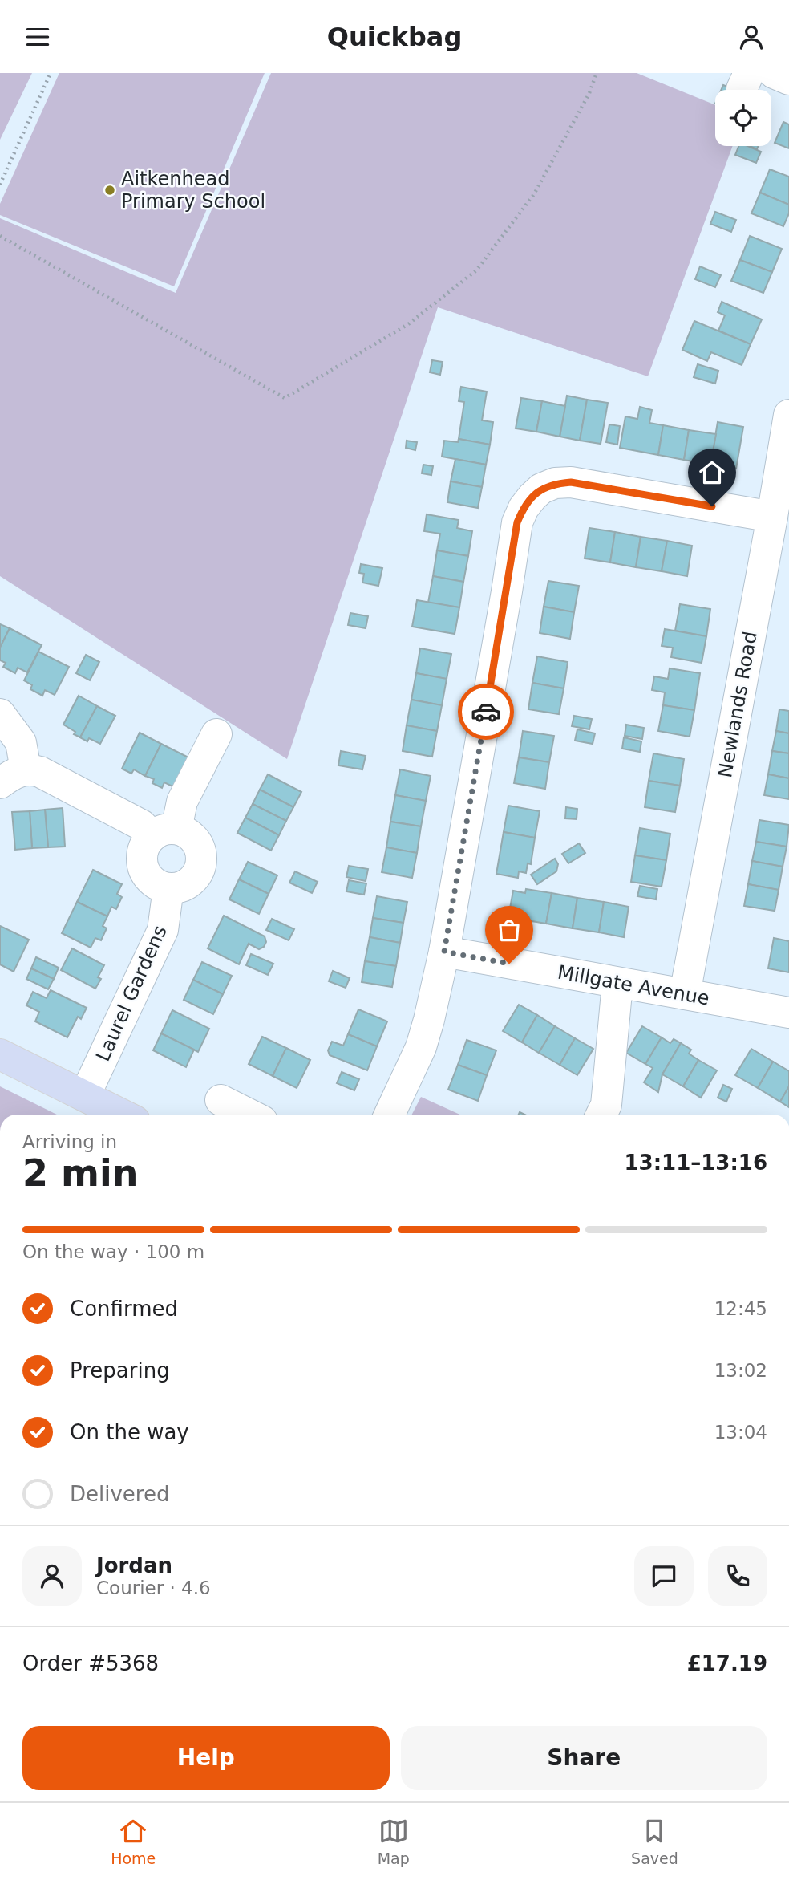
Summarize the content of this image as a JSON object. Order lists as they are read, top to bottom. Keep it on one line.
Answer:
{"streets":{"street":["Newlands Road","Millgate Avenue","Laurel Gardens"]},"crossings":[["Newlands Road","Millgate Avenue"]],"places":["Aitkenhead Primary School"],"page":{"header":"Quickbag","heading":["2 min","Arriving in","13:11–13:16"],"panel":["Jordan","Courier · 4.6","Order #5368","£17.19"],"bar":"On the way · 100 m","list":[["Confirmed","12:45"],["Preparing","13:02"],["On the way","13:04"],"Delivered"],"buttons":["Help","Share"],"tabs":["Home","Map","Saved"]}}
